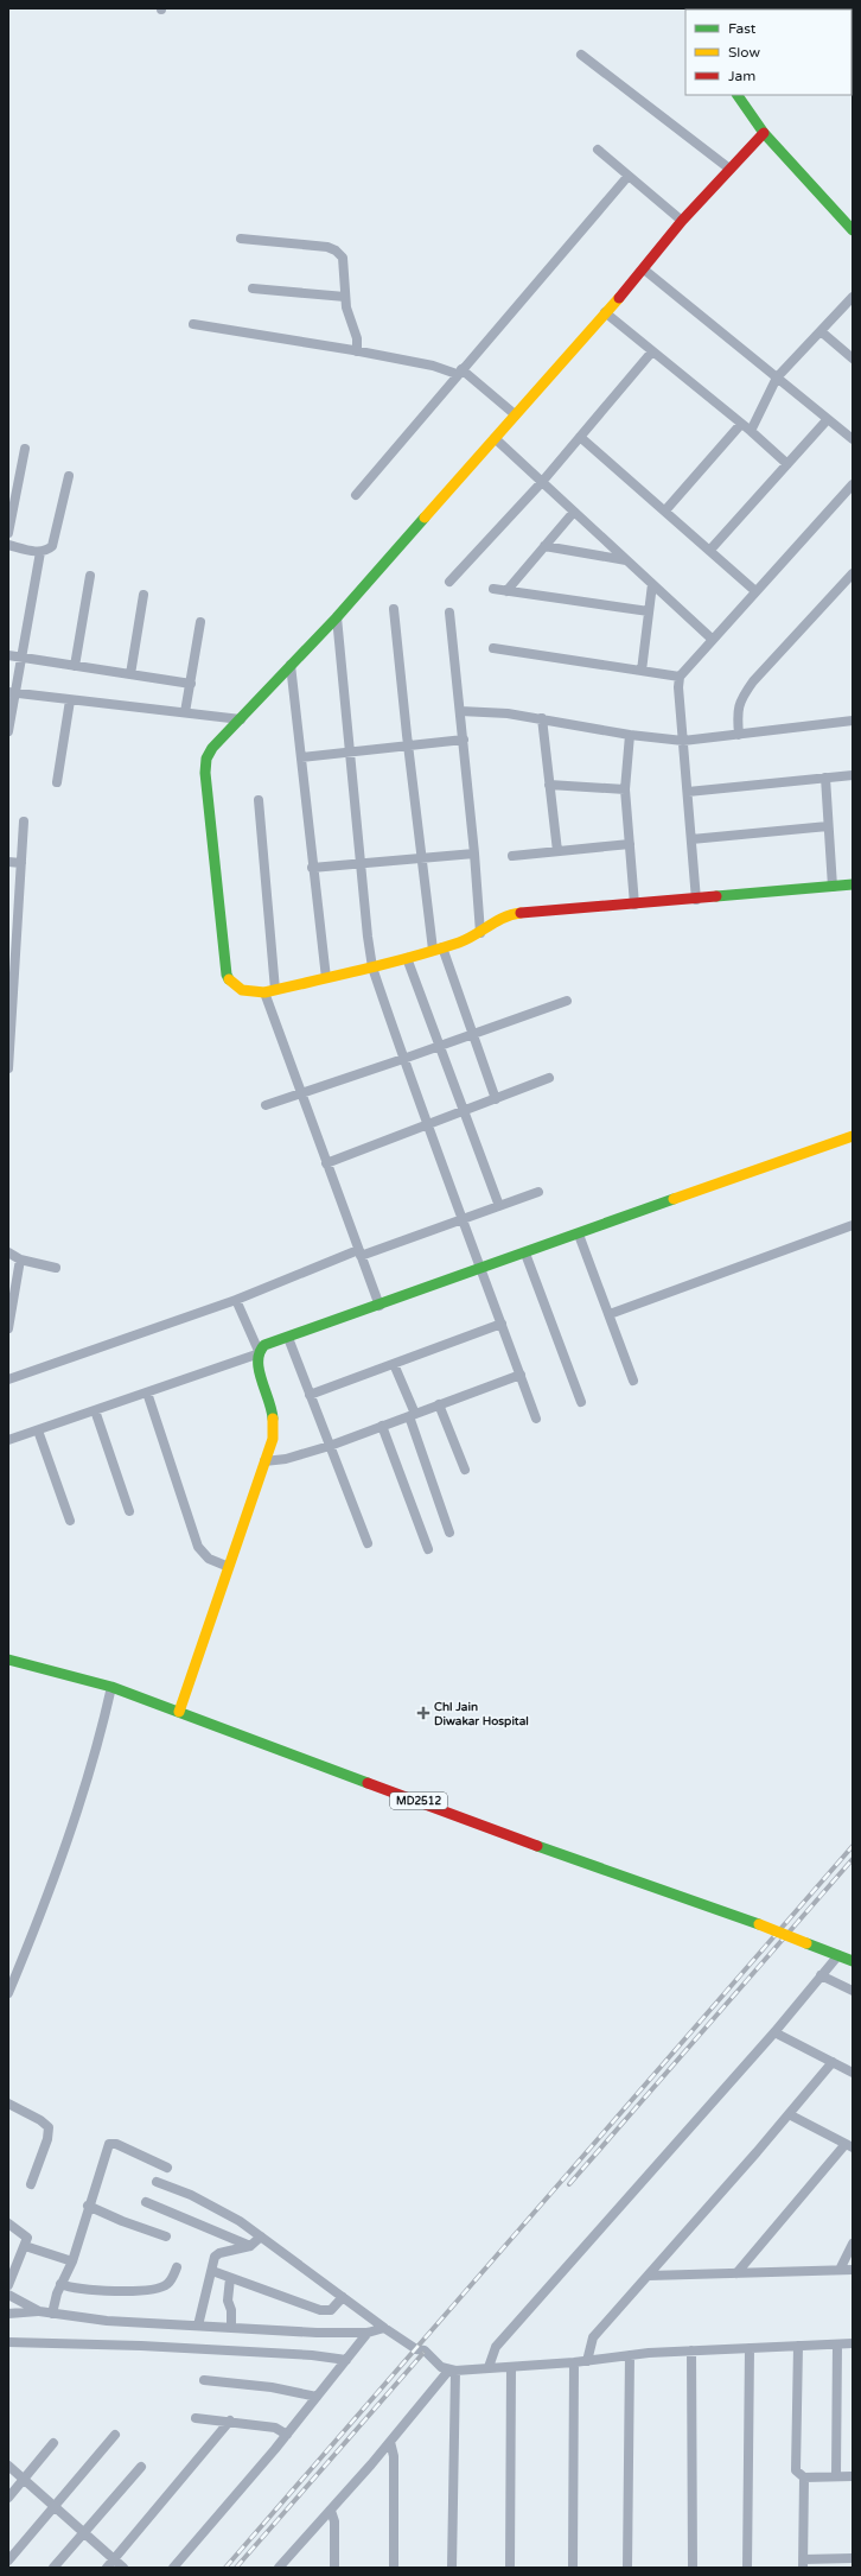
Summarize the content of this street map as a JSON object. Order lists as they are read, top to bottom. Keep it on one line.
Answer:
{"streets":{"street":["MD2512"]},"places":{"health":["Chl Jain Diwakar Hospital"]},"legend":["Fast","Slow","Jam"]}
